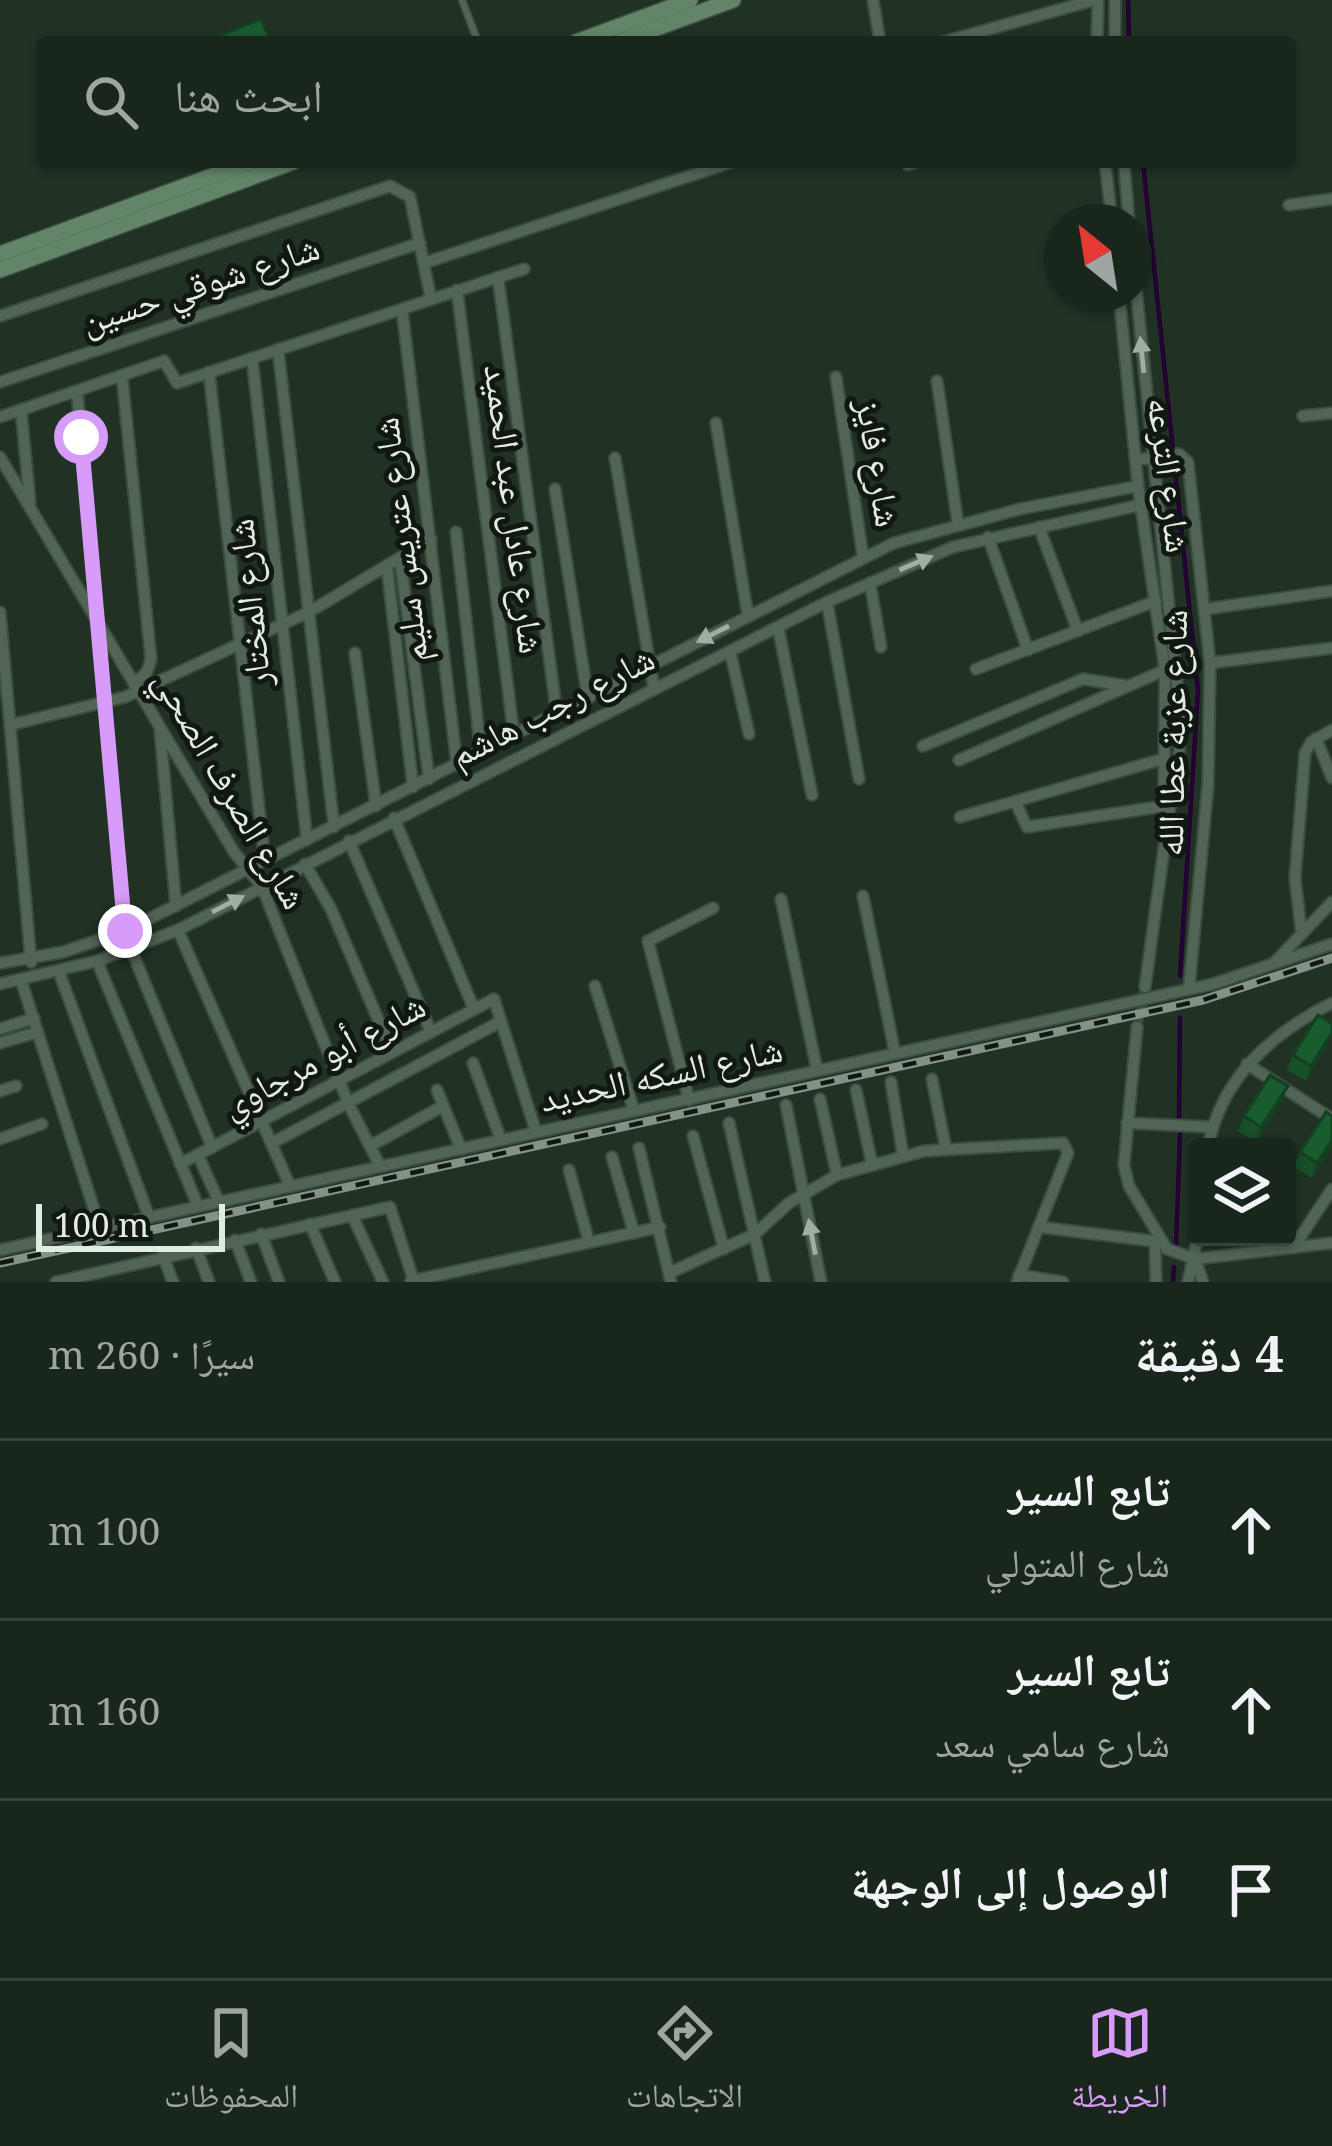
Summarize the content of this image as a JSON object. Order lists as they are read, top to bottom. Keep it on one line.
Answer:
{"streets":{"street":["شارع شوقي حسين","شارع فايز","شارع الترعه","شارع عادل عبد الحميد","شارع عتريس سليم","شارع المختار","شارع رجب هاشم","شارع عزبة عطا الله","شارع الصرف الصحي","شارع أبو مرجاوي","شارع السكه الحديد"]},"crossings":[["شارع فايز","شارع رجب هاشم"],["شارع الترعه","شارع رجب هاشم"],["شارع الترعه","شارع عزبة عطا الله"],["شارع عادل عبد الحميد","شارع رجب هاشم"],["شارع عتريس سليم","شارع رجب هاشم"],["شارع المختار","شارع رجب هاشم"],["شارع رجب هاشم","شارع الصرف الصحي"],["شارع عزبة عطا الله","شارع السكه الحديد"],["شارع الصرف الصحي","شارع أبو مرجاوي"],["شارع الصرف الصحي","شارع السكه الحديد"]],"scale_bar":"100 m","north":"top left","page":{"search":"ابحث هنا","scale":"100 m","heading":["4 دقيقة","سيرًا · 260 m"],"list":[["تابع السير","شارع المتولي","100 m"],["تابع السير","شارع سامي سعد","160 m"],"الوصول إلى الوجهة"],"nav":["الخريطة","الاتجاهات","المحفوظات"]}}
